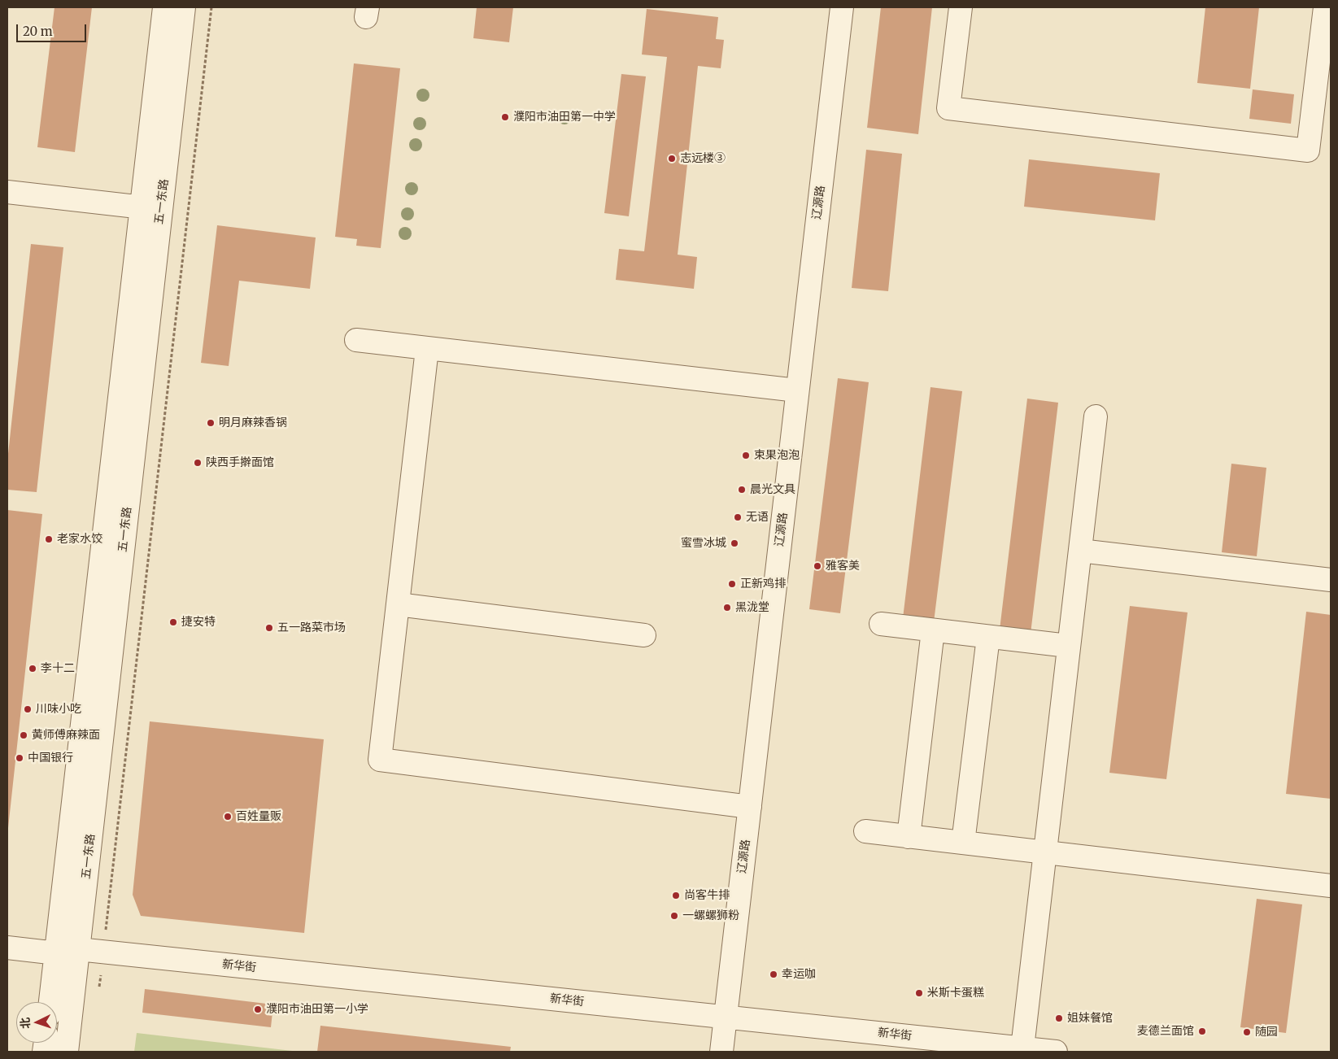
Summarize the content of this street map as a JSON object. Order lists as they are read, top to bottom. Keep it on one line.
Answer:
{"streets":{"street":["五一东路","辽源路","新华街"]},"crossings":[["五一东路","新华街"],["辽源路","新华街"]],"places":["濮阳市油田第一中学","志远楼③","明月麻辣香锅","束果泡泡","陕西手擀面馆","晨光文具","无语","老家水饺","蜜雪冰城","雅客美","正新鸡排","黑泷堂","捷安特","五一路菜市场","李十二","川味小吃","黄师傅麻辣面","中国银行","百姓量贩","尚客牛排","一螺螺狮粉","幸运咖","米斯卡蛋糕","濮阳市油田第一小学","姐妹餐馆","麦德兰面馆","随园"],"scale_bar":"20 m","north":"left"}
